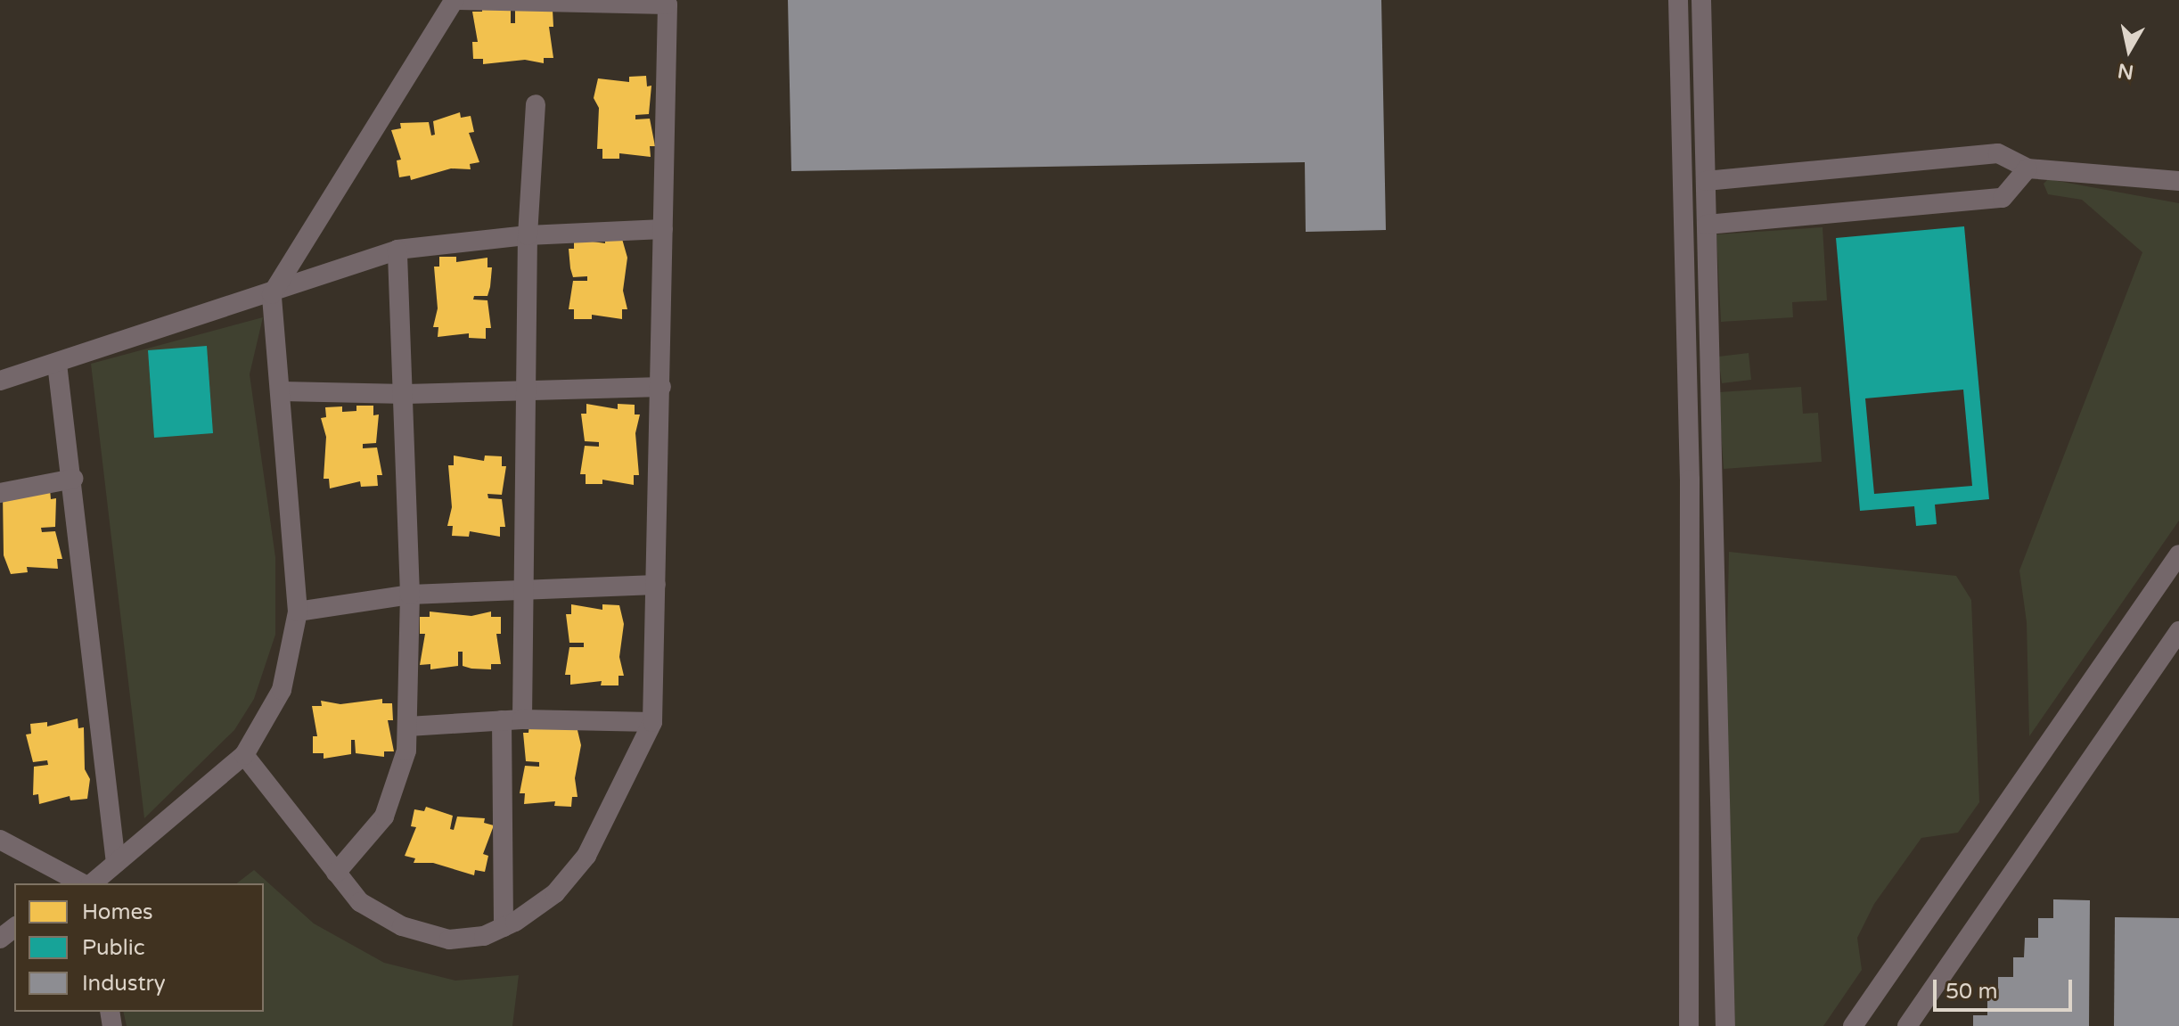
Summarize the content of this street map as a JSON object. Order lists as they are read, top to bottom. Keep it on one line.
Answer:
{"legend":["Homes","Public","Industry"],"scale_bar":"50 m","north":"bottom"}
